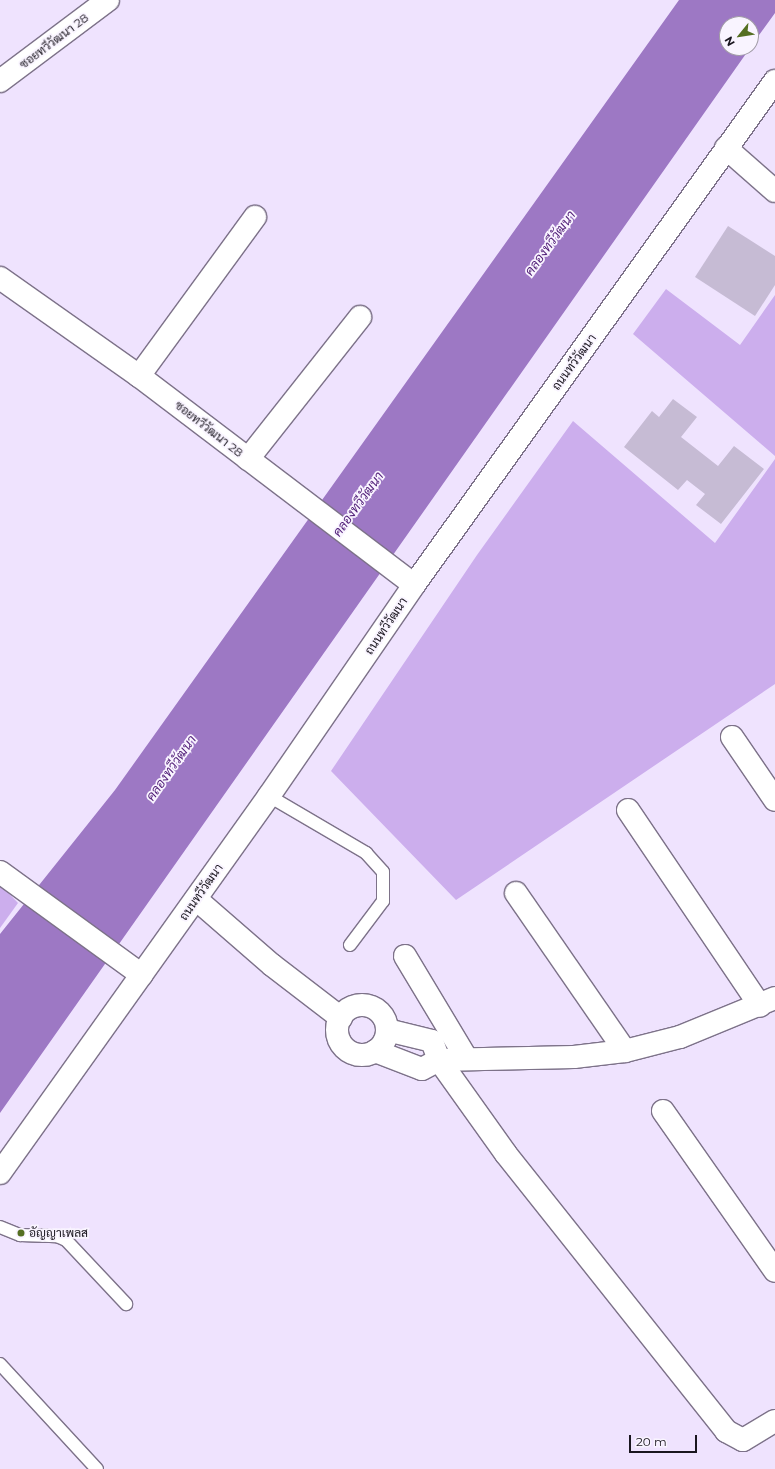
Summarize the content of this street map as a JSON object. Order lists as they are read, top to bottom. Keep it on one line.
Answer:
{"streets":{"street":["ซอยทวีวัฒนา 28","ถนนทวีวัฒนา"]},"crossings":[["ซอยทวีวัฒนา 28","ถนนทวีวัฒนา"]],"water":["คลองทวีวัฒนา"],"places":["อัญญาเพลส"],"scale_bar":"20 m","north":"bottom left"}
